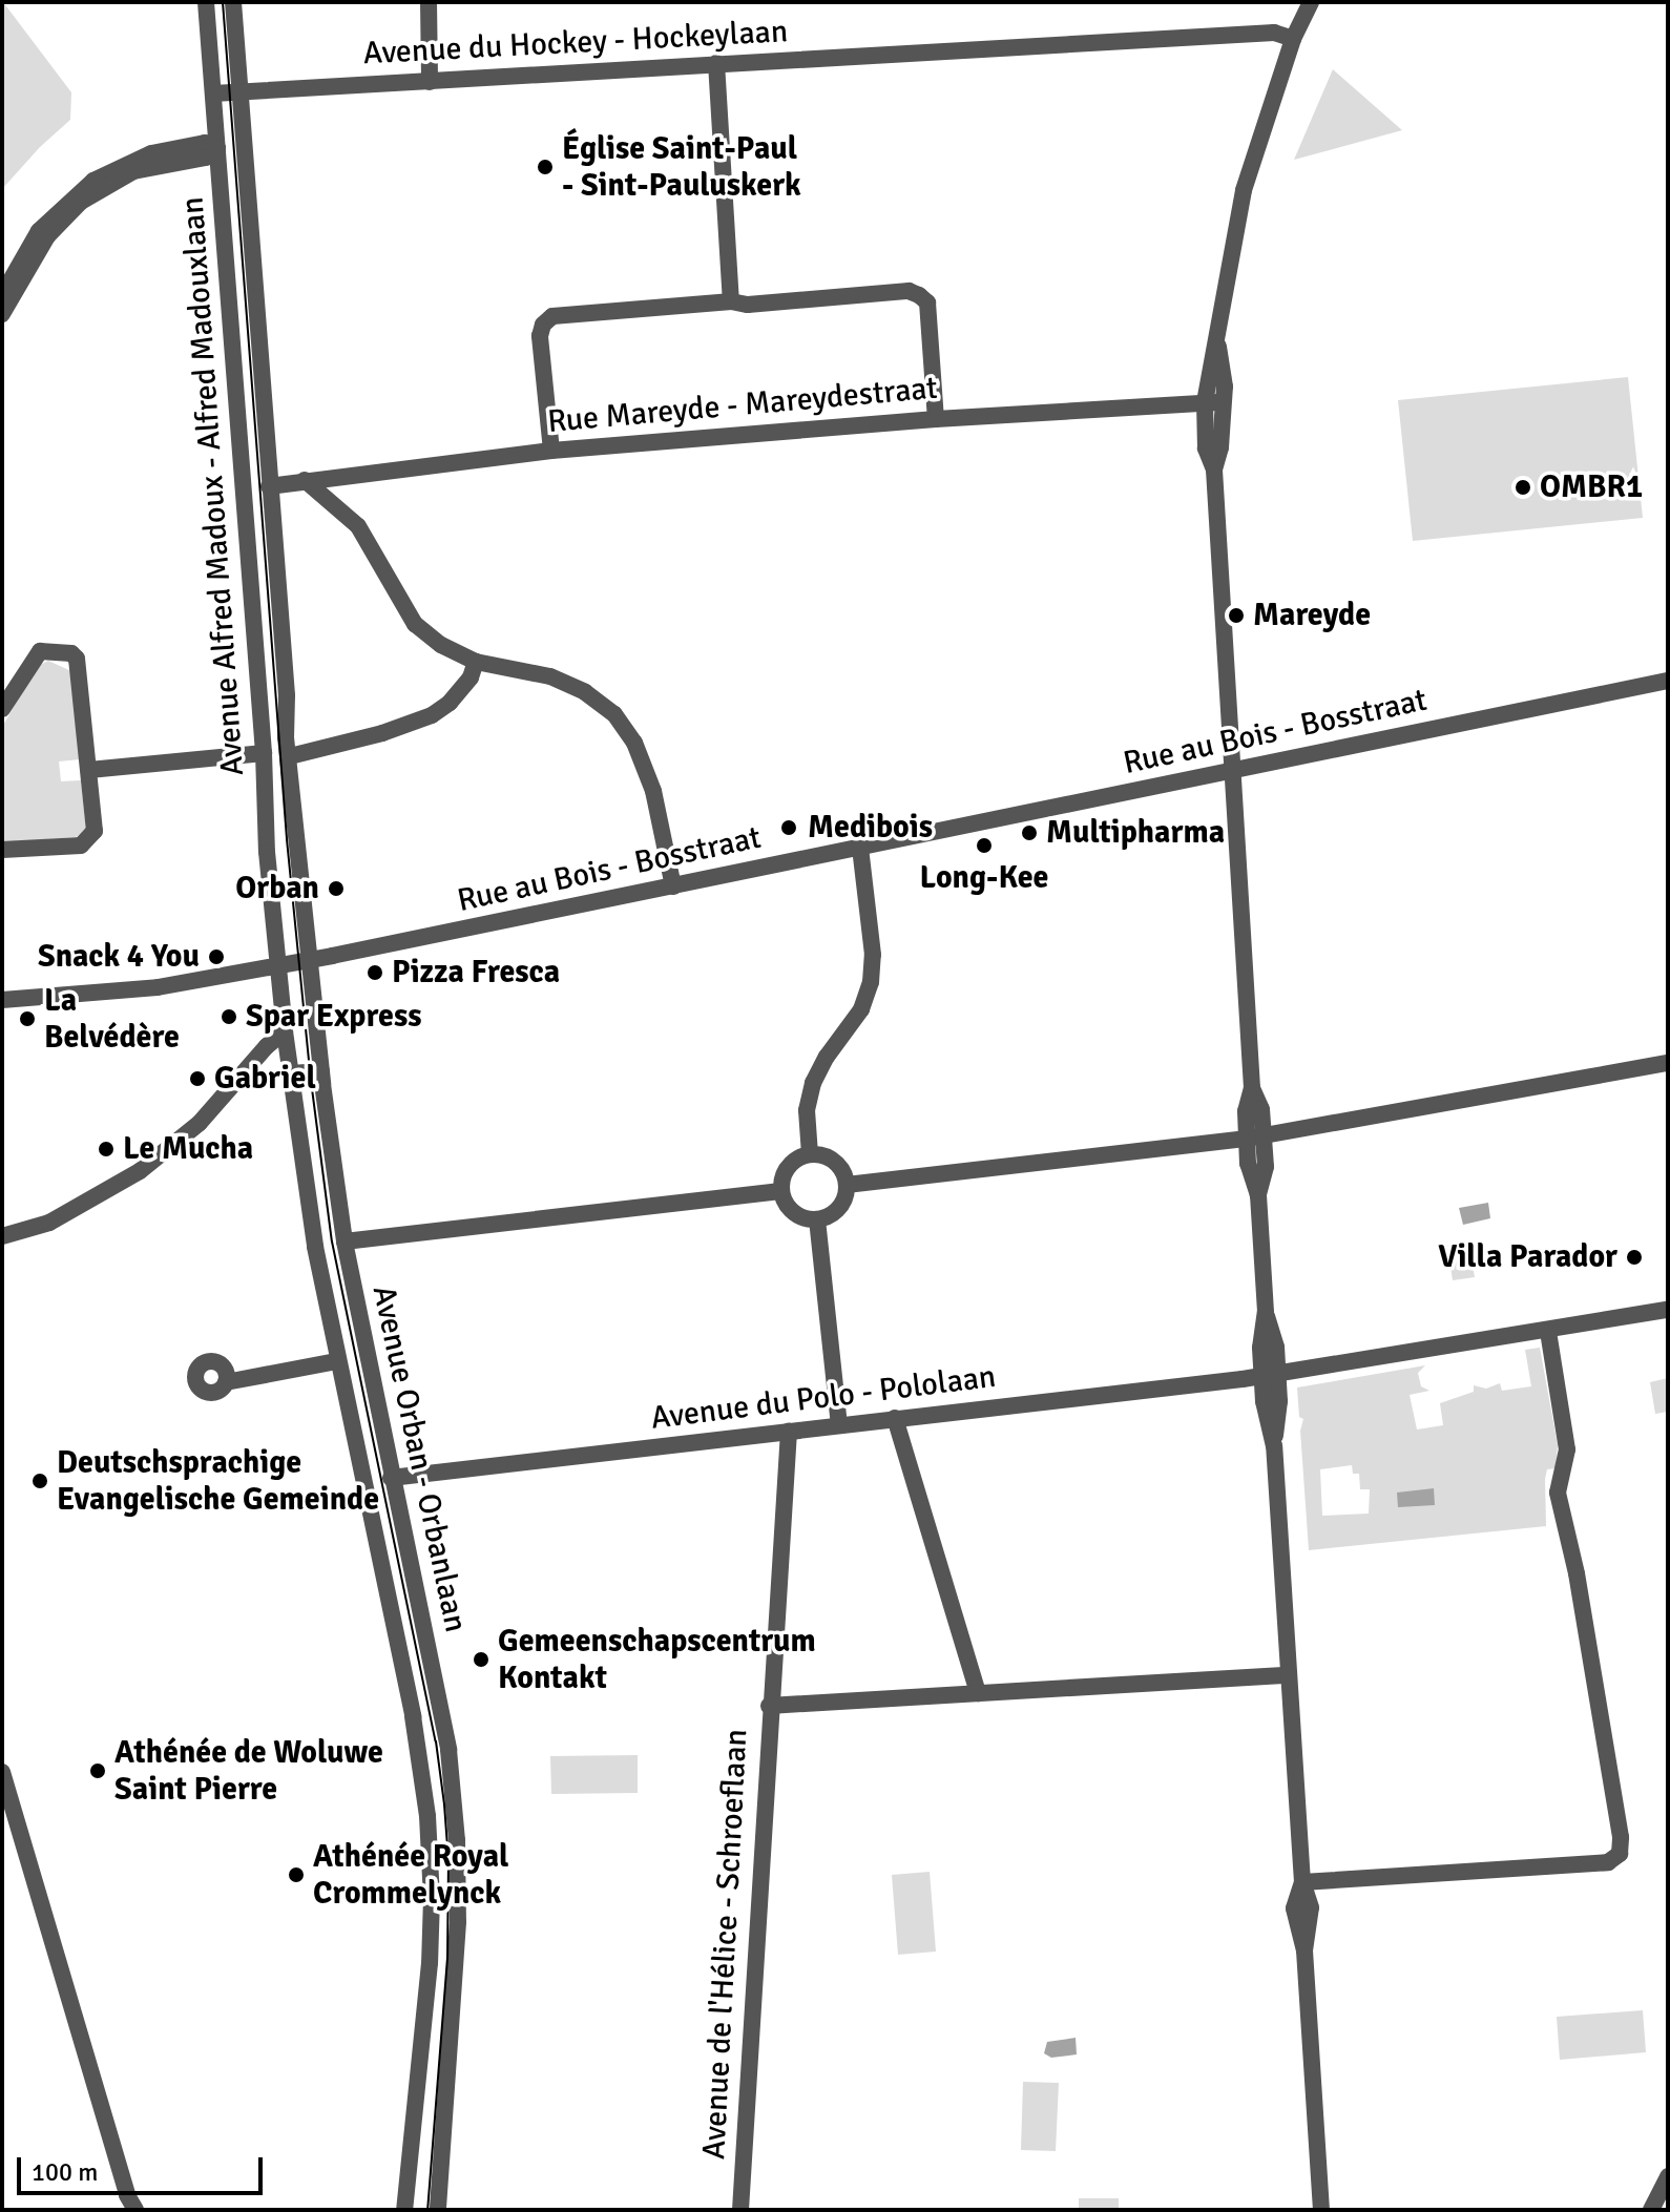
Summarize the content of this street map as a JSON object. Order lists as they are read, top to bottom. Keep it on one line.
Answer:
{"streets":{"street":["Avenue du Hockey - Hockeylaan","Rue Mareyde - Mareydestraat","Avenue Alfred Madoux - Alfred Madouxlaan","Rue au Bois - Bosstraat","Avenue du Polo - Pololaan","Avenue Orban - Orbanlaan","Avenue de l'Hélice - Schroeflaan"]},"crossings":[["Avenue du Hockey - Hockeylaan","Avenue Alfred Madoux - Alfred Madouxlaan"],["Rue Mareyde - Mareydestraat","Avenue Alfred Madoux - Alfred Madouxlaan"],["Avenue Alfred Madoux - Alfred Madouxlaan","Rue au Bois - Bosstraat"],["Avenue Alfred Madoux - Alfred Madouxlaan","Avenue Orban - Orbanlaan"],["Rue au Bois - Bosstraat","Avenue Orban - Orbanlaan"],["Avenue du Polo - Pololaan","Avenue Orban - Orbanlaan"],["Avenue du Polo - Pololaan","Avenue de l'Hélice - Schroeflaan"]],"places":["Église Saint-Paul - Sint-Pauluskerk","OMBR1","Mareyde","Medibois","Multipharma","Long-Kee","Orban","Snack 4 You","Pizza Fresca","Spar Express","La Belvédère","Gabriel","Le Mucha","Villa Parador","Deutschsprachige Evangelische Gemeinde","Gemeenschapscentrum Kontakt","Athénée de Woluwe Saint Pierre","Athénée Royal Crommelynck"],"scale_bar":"100 m"}
